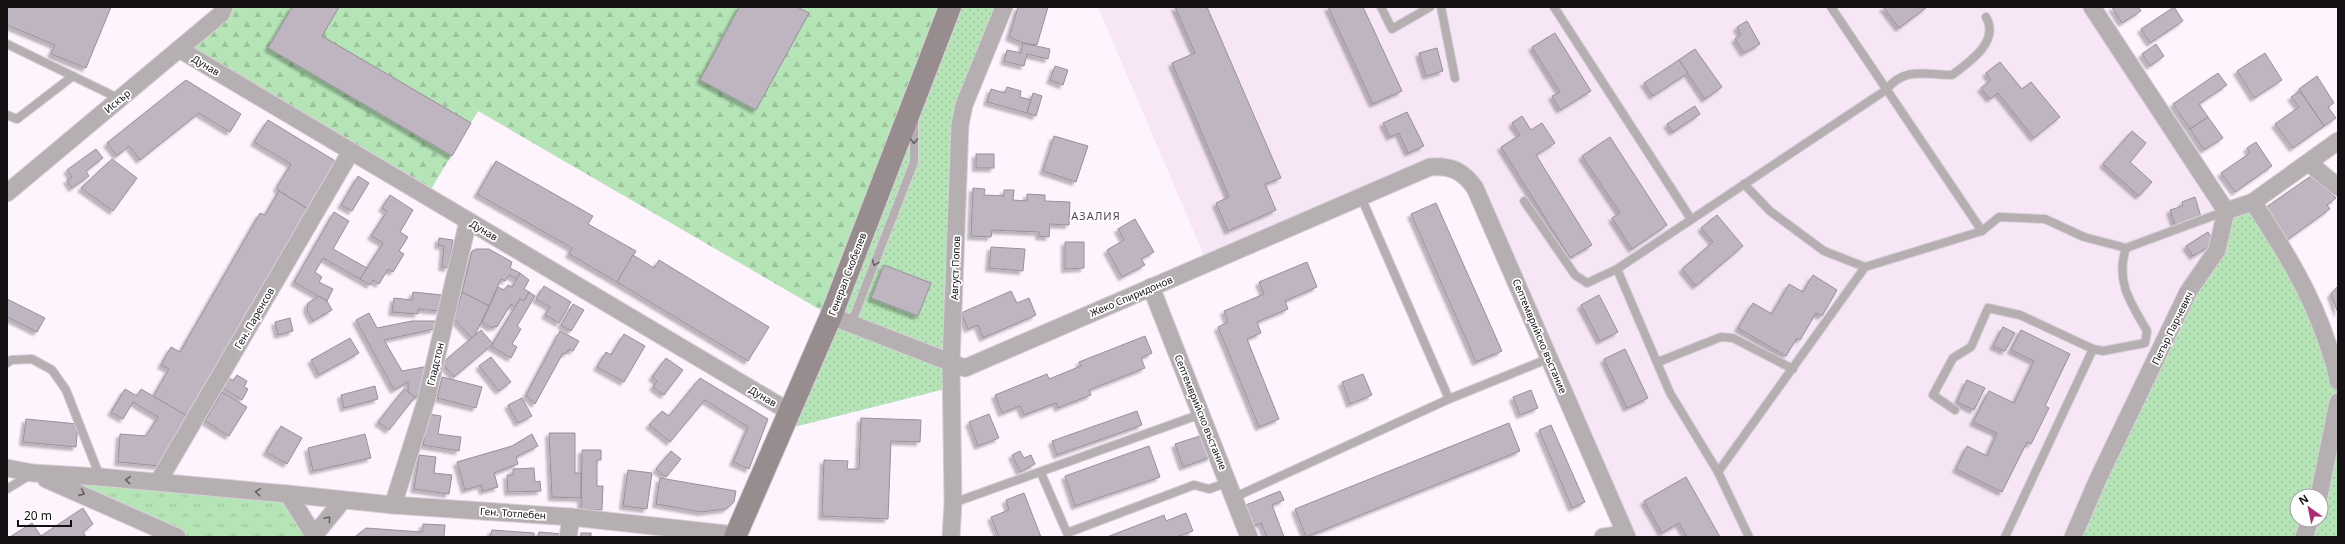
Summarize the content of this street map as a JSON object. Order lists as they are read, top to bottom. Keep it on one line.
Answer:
{"streets":{"street":["Дунав","Искър","Август Попов","Генерал Скобелев","Жеко Спиридонов","Ген. Паренсов","Петър Парчевич","Септемврийско въстание","Гладстон","Ген. Тотлебен"]},"crossings":[["Дунав","Искър"],["Дунав","Генерал Скобелев"],["Дунав","Ген. Паренсов"],["Дунав","Гладстон"],["Август Попов","Жеко Спиридонов"],["Генерал Скобелев","Жеко Спиридонов"],["Генерал Скобелев","Ген. Тотлебен"],["Жеко Спиридонов","Септемврийско въстание"],["Ген. Паренсов","Ген. Тотлебен"],["Гладстон","Ген. Тотлебен"]],"districts":["АЗАЛИЯ"],"scale_bar":"20 m","north":"top left"}
